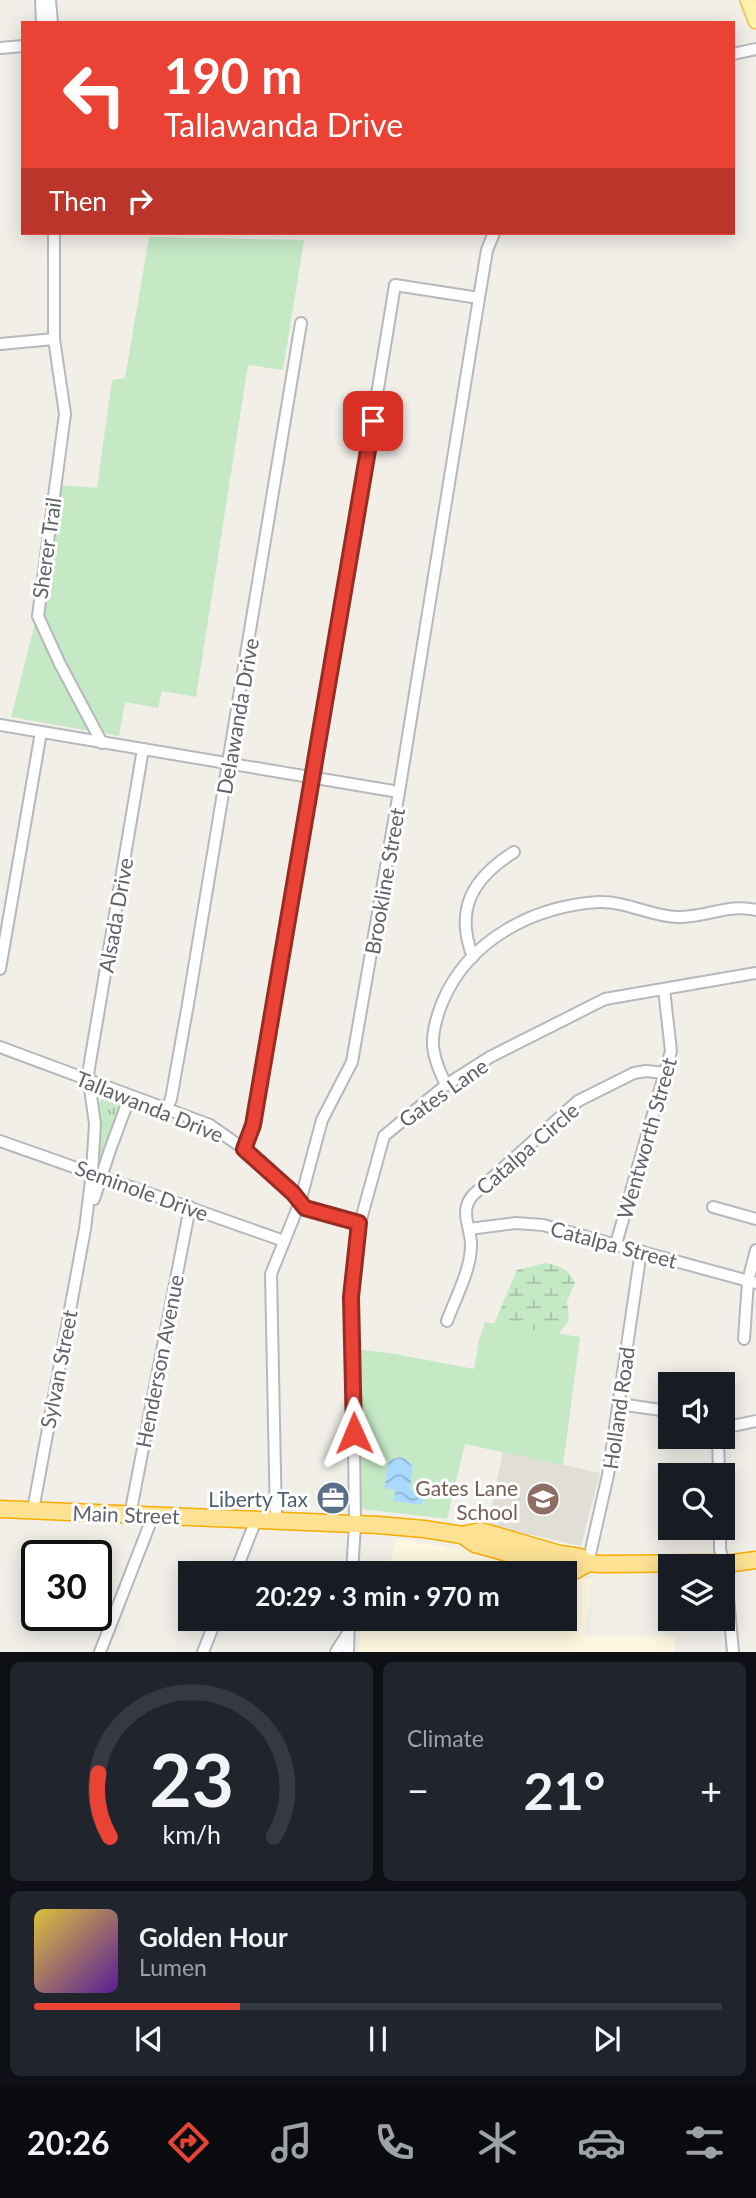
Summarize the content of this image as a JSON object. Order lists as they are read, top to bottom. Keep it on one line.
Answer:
{"streets":{"highway":["Main Street"],"street":["Sherer Trail","Delawanda Drive","Brookline Street","Alsada Drive","Gates Lane","Tallawanda Drive","Wentworth Street","Catalpa Circle","Seminole Drive","Catalpa Street","Henderson Avenue","Sylvan Street","Holland Road"]},"crossings":[["Delawanda Drive","Tallawanda Drive"],["Brookline Street","Tallawanda Drive"],["Brookline Street","Seminole Drive"],["Brookline Street","Main Street"],["Alsada Drive","Tallawanda Drive"],["Alsada Drive","Sylvan Street"],["Gates Lane","Tallawanda Drive"],["Gates Lane","Wentworth Street"],["Gates Lane","Main Street"],["Tallawanda Drive","Sylvan Street"],["Wentworth Street","Catalpa Circle"],["Wentworth Street","Catalpa Street"],["Catalpa Circle","Catalpa Street"],["Seminole Drive","Henderson Avenue"],["Seminole Drive","Sylvan Street"],["Catalpa Street","Holland Road"],["Henderson Avenue","Main Street"],["Sylvan Street","Main Street"],["Holland Road","Main Street"]],"places":{"office":["Liberty Tax"],"school or university":["Gates Lane School"]},"page":{"turn":["190 m","Tallawanda Drive"],"then":"Then","limit":"30","trip":"20:29 · 3 min · 970 m","tile":"Climate","heat":["−","21°","+"],"song":["Golden Hour","Lumen"],"tabs":"20:26","gauge":["23","km/h"]}}
